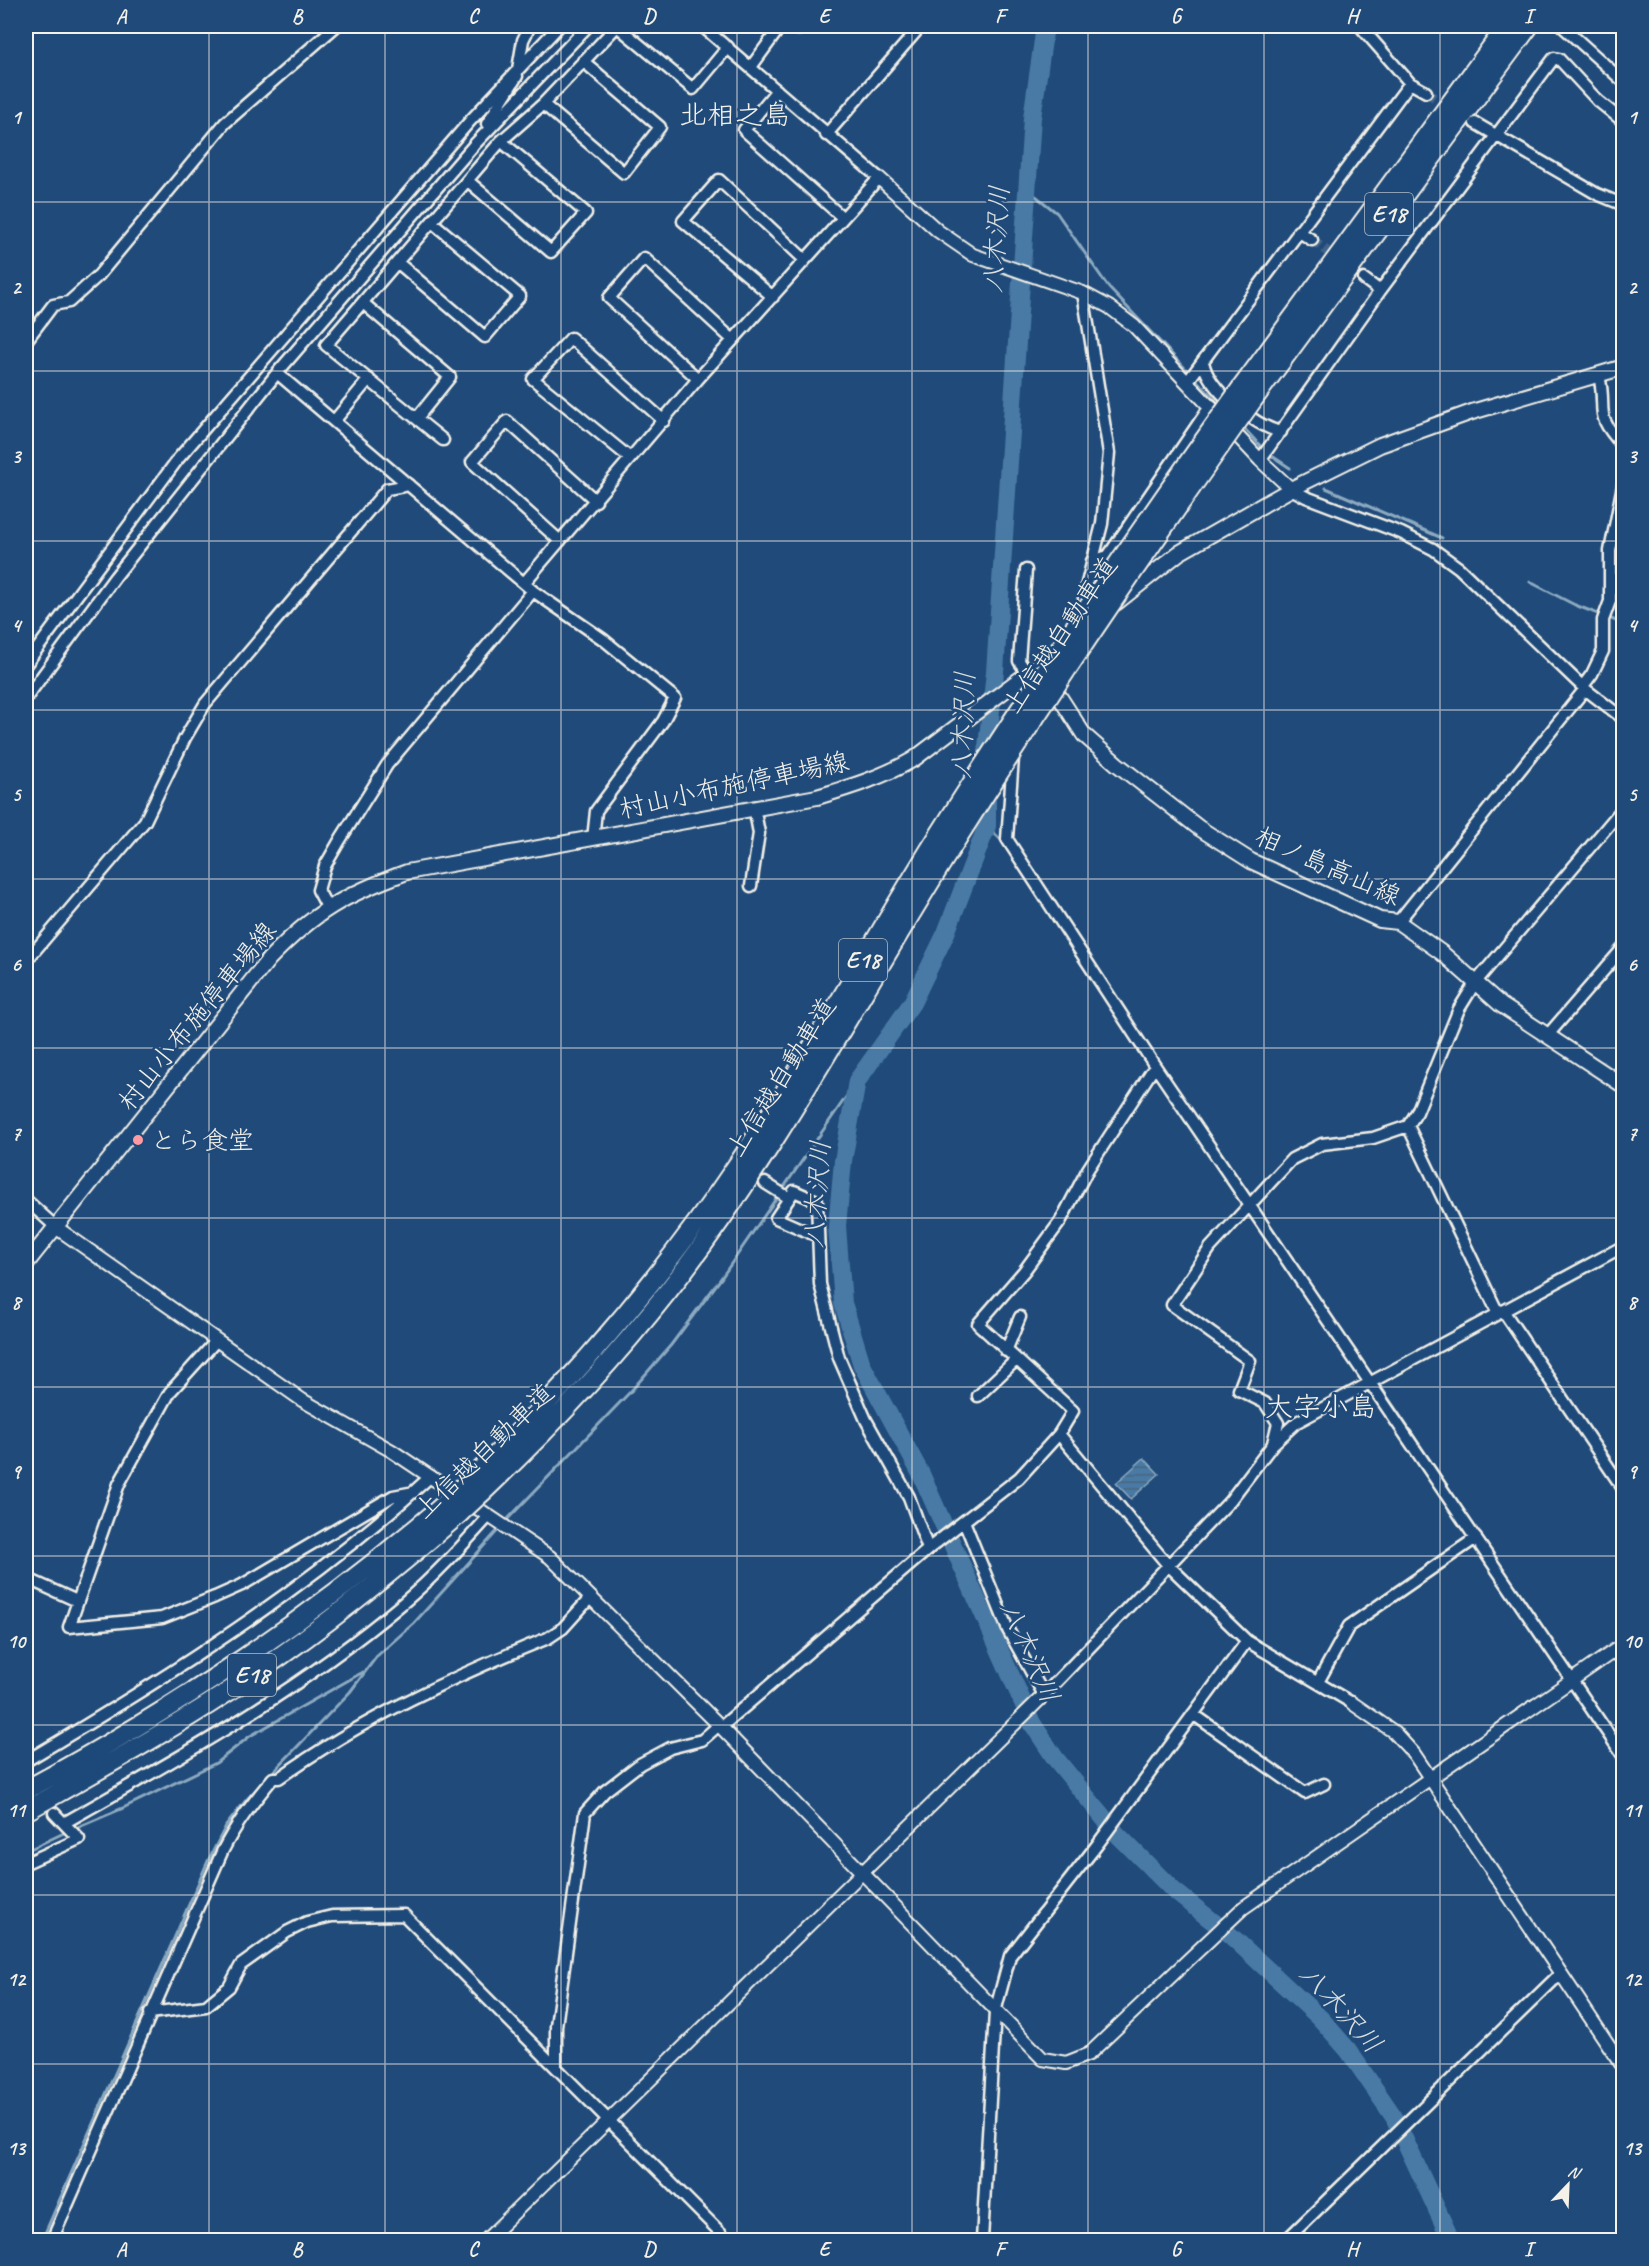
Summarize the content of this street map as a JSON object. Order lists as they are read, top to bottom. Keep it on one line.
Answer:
{"streets":{"highway":["E18","上信越自動車道"],"main road":["村山小布施停車場線","相ノ島高山線"]},"crossings":[["村山小布施停車場線","相ノ島高山線"]],"districts":["北相之島","大字小島"],"water":["八木沢川"],"places":["とら食堂"],"north":"top right","grid":{"columns":["A","B","C","D","E","F","G","H","I"],"rows":["1","2","3","4","5","6","7","8","9","10","11","12","13"]}}
